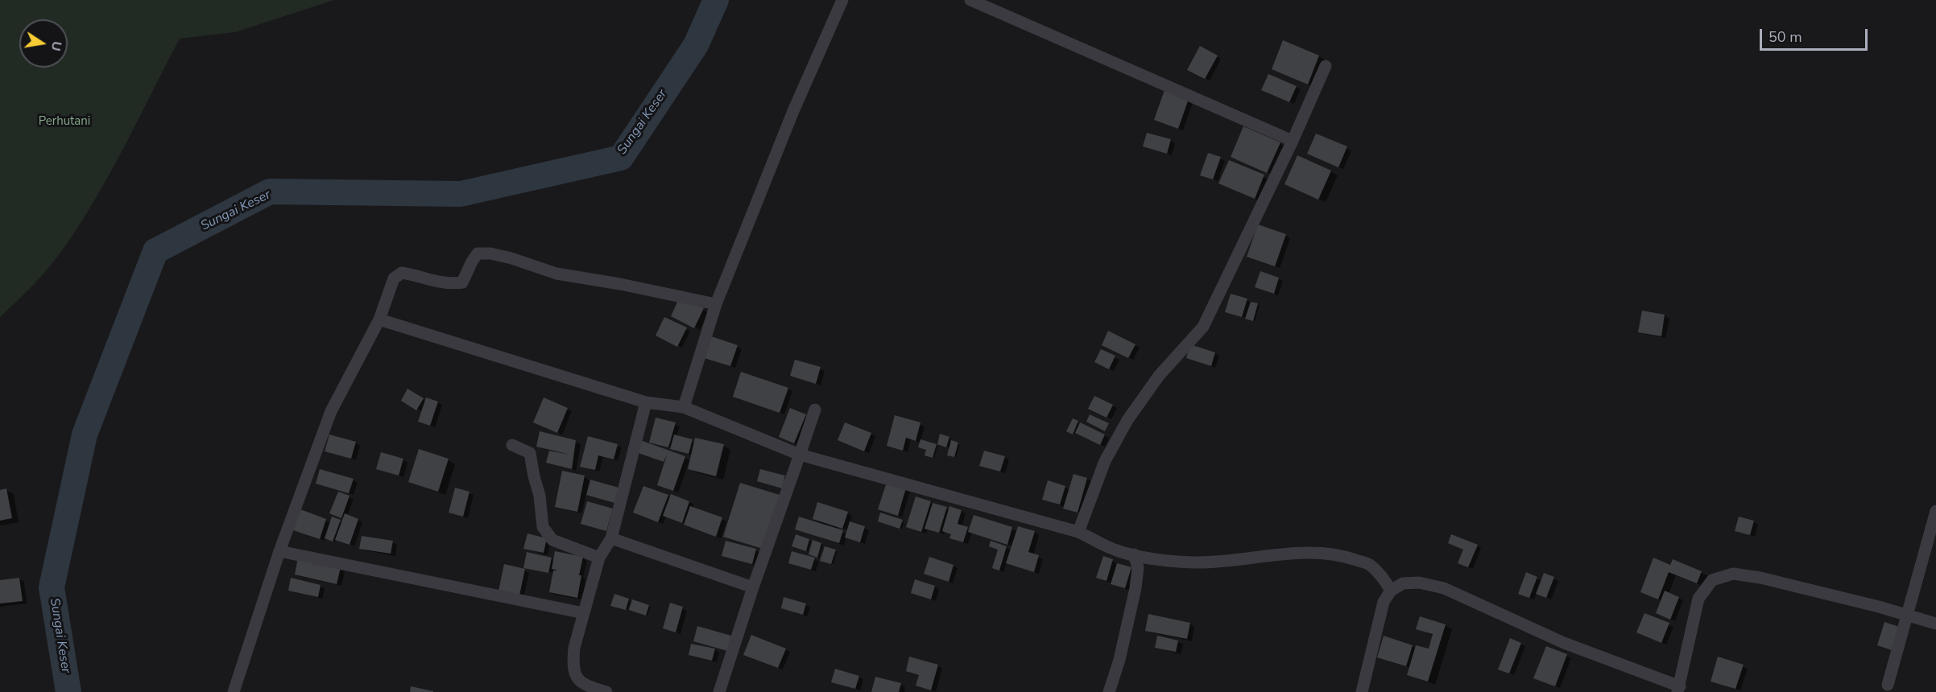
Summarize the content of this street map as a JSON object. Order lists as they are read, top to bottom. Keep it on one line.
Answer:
{"water":["Sungai Keser"],"parks":["Perhutani"],"scale_bar":"50 m","north":"right"}
